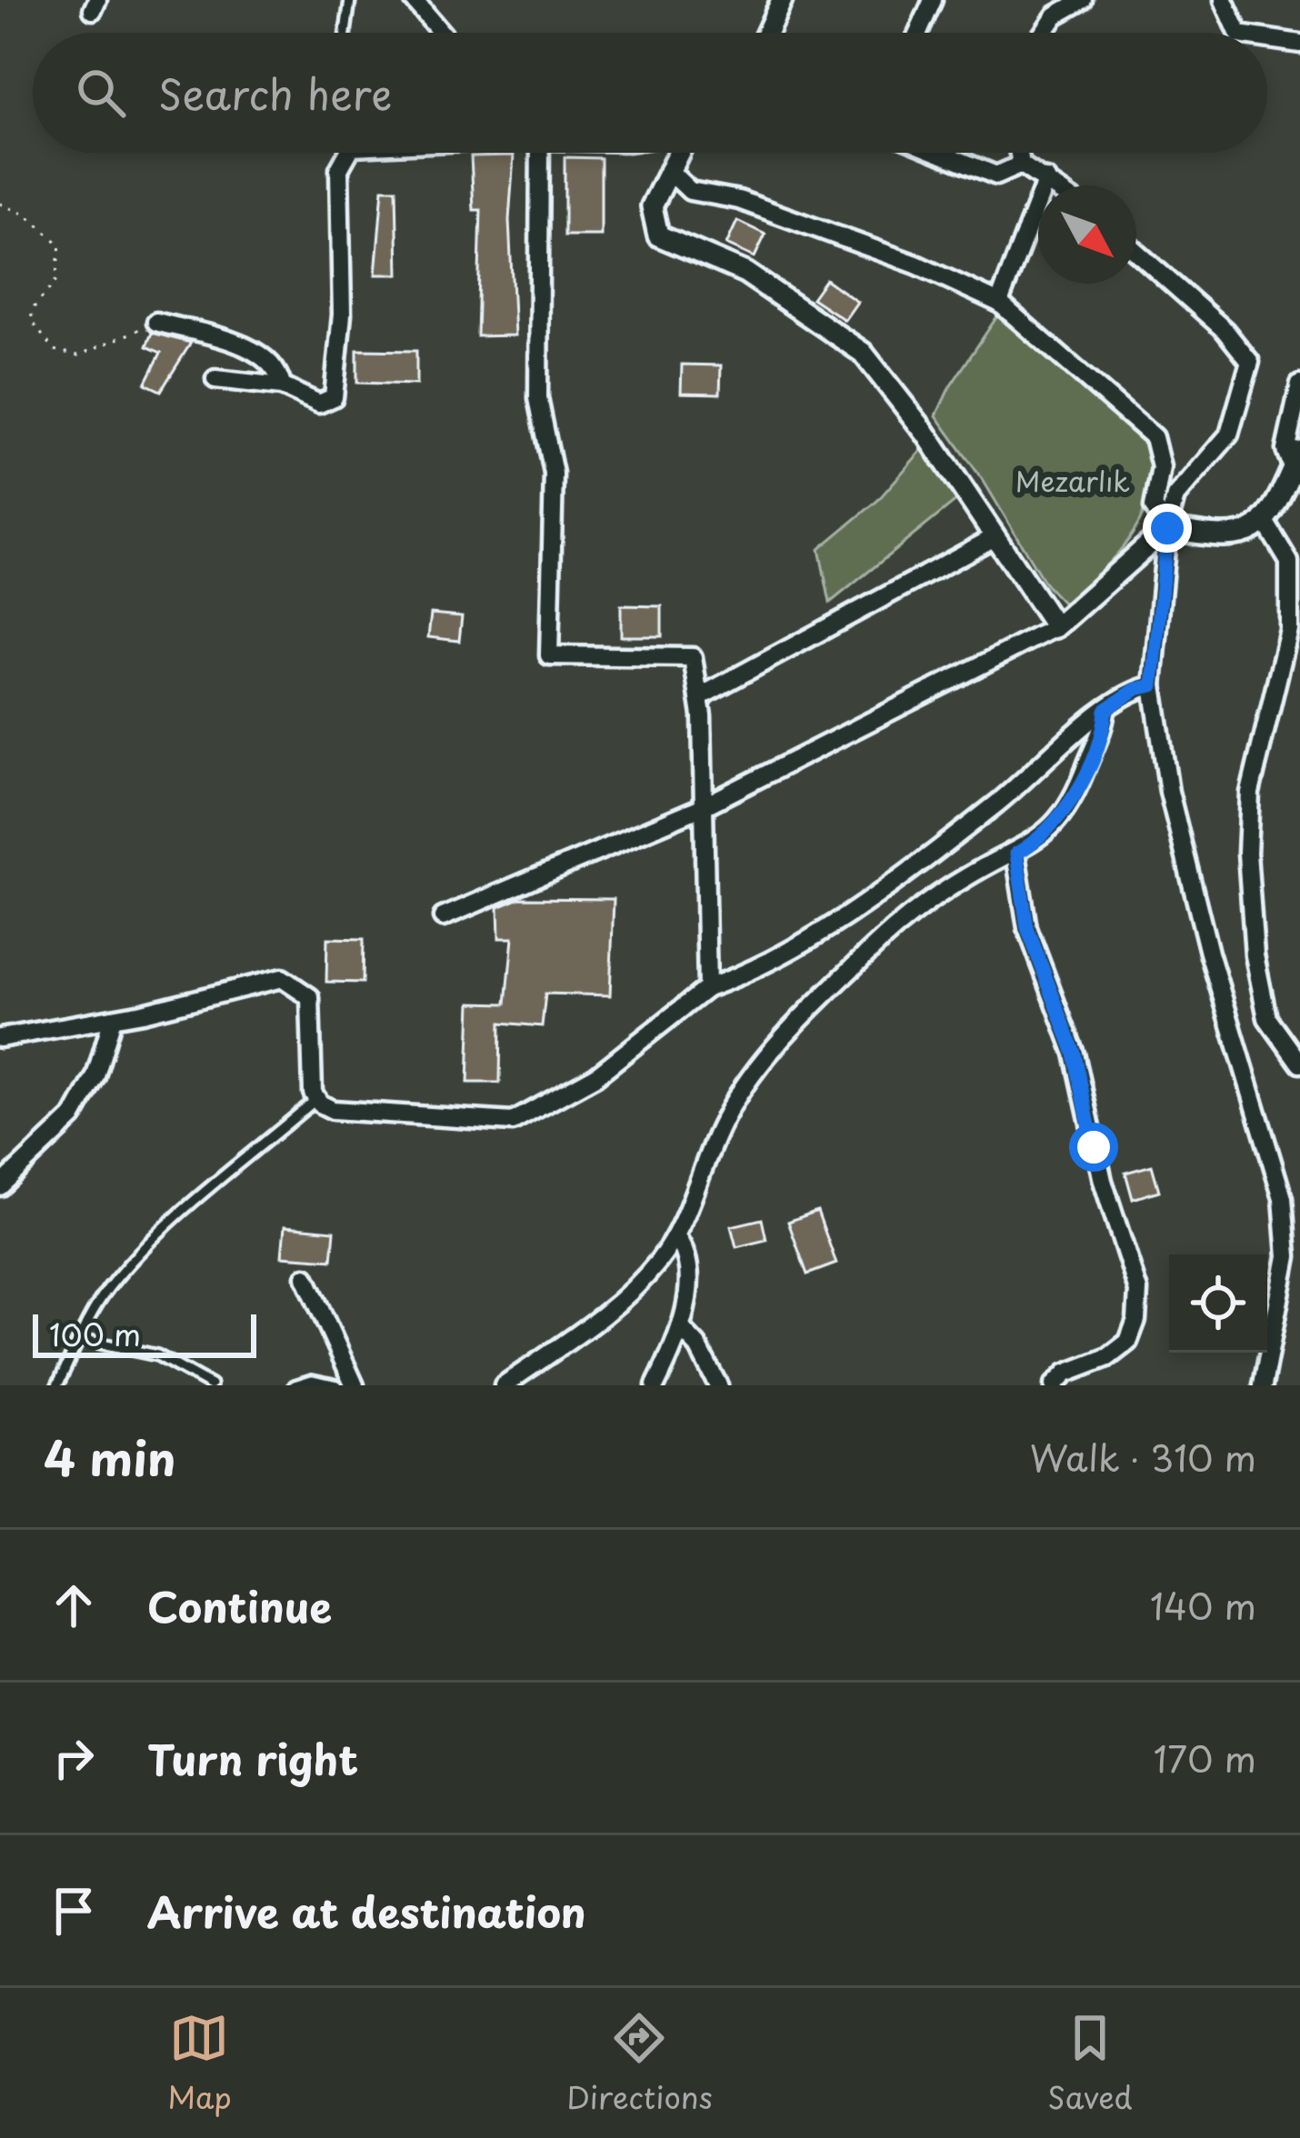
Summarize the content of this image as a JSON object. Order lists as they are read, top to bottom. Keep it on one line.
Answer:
{"parks":["Mezarlık"],"scale_bar":"100 m","north":"bottom right","page":{"search":"Search here","scale":"100 m","heading":["4 min","Walk · 310 m"],"list":[["Continue","140 m"],["Turn right","170 m"],"Arrive at destination"],"nav":["Map","Directions","Saved"]}}
